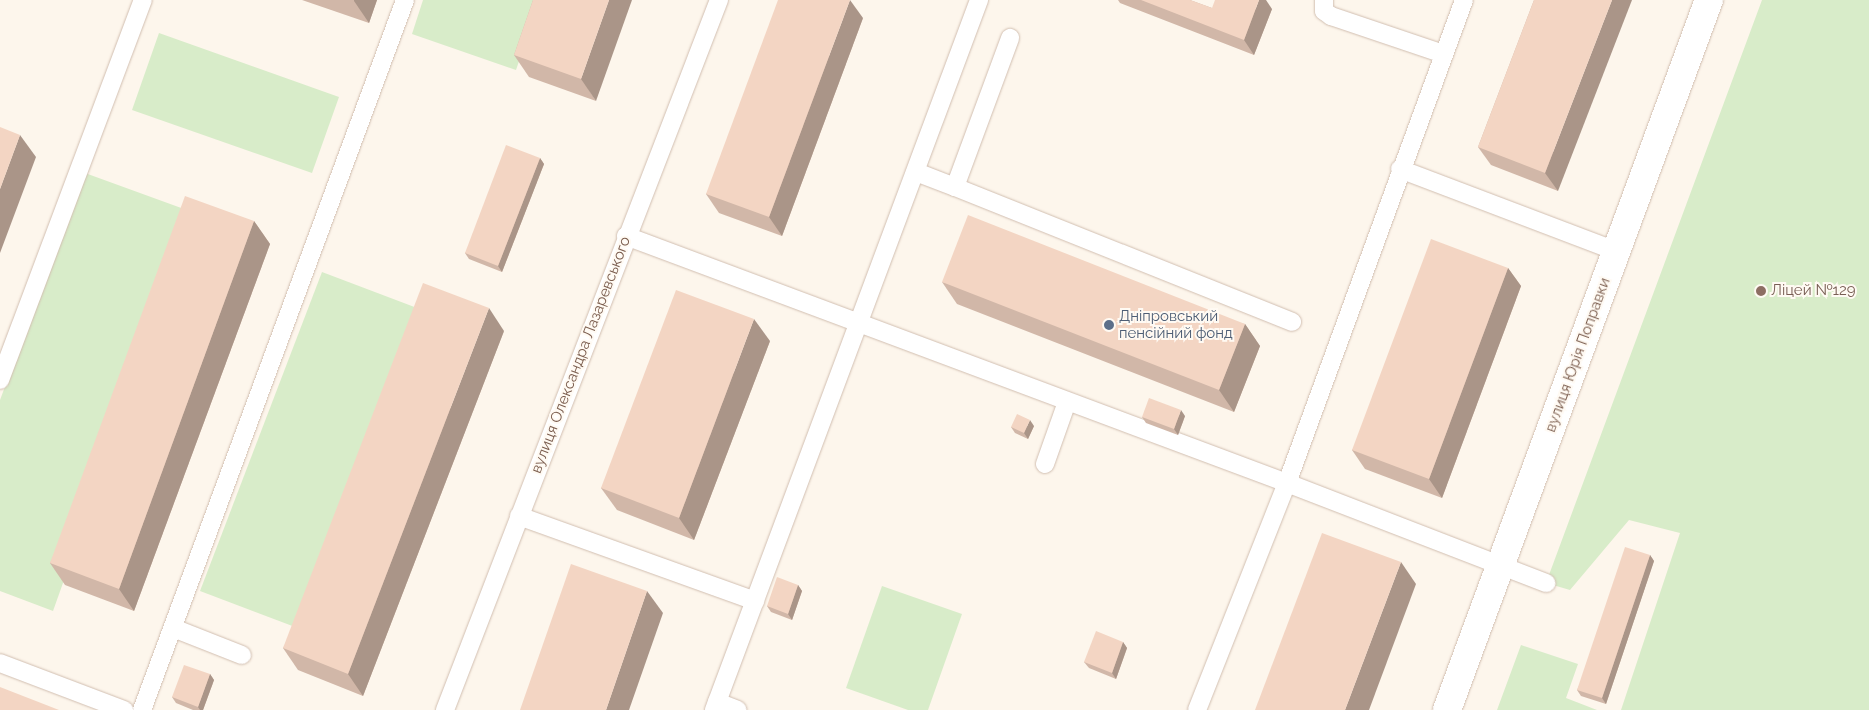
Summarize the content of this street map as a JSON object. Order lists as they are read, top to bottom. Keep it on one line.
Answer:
{"streets":{"street":["вулиця Юрія Поправки"],"lane":["вулиця Олександра Лазаревського"]},"places":["Ліцей №129","Дніпровський пенсійний фонд"]}
